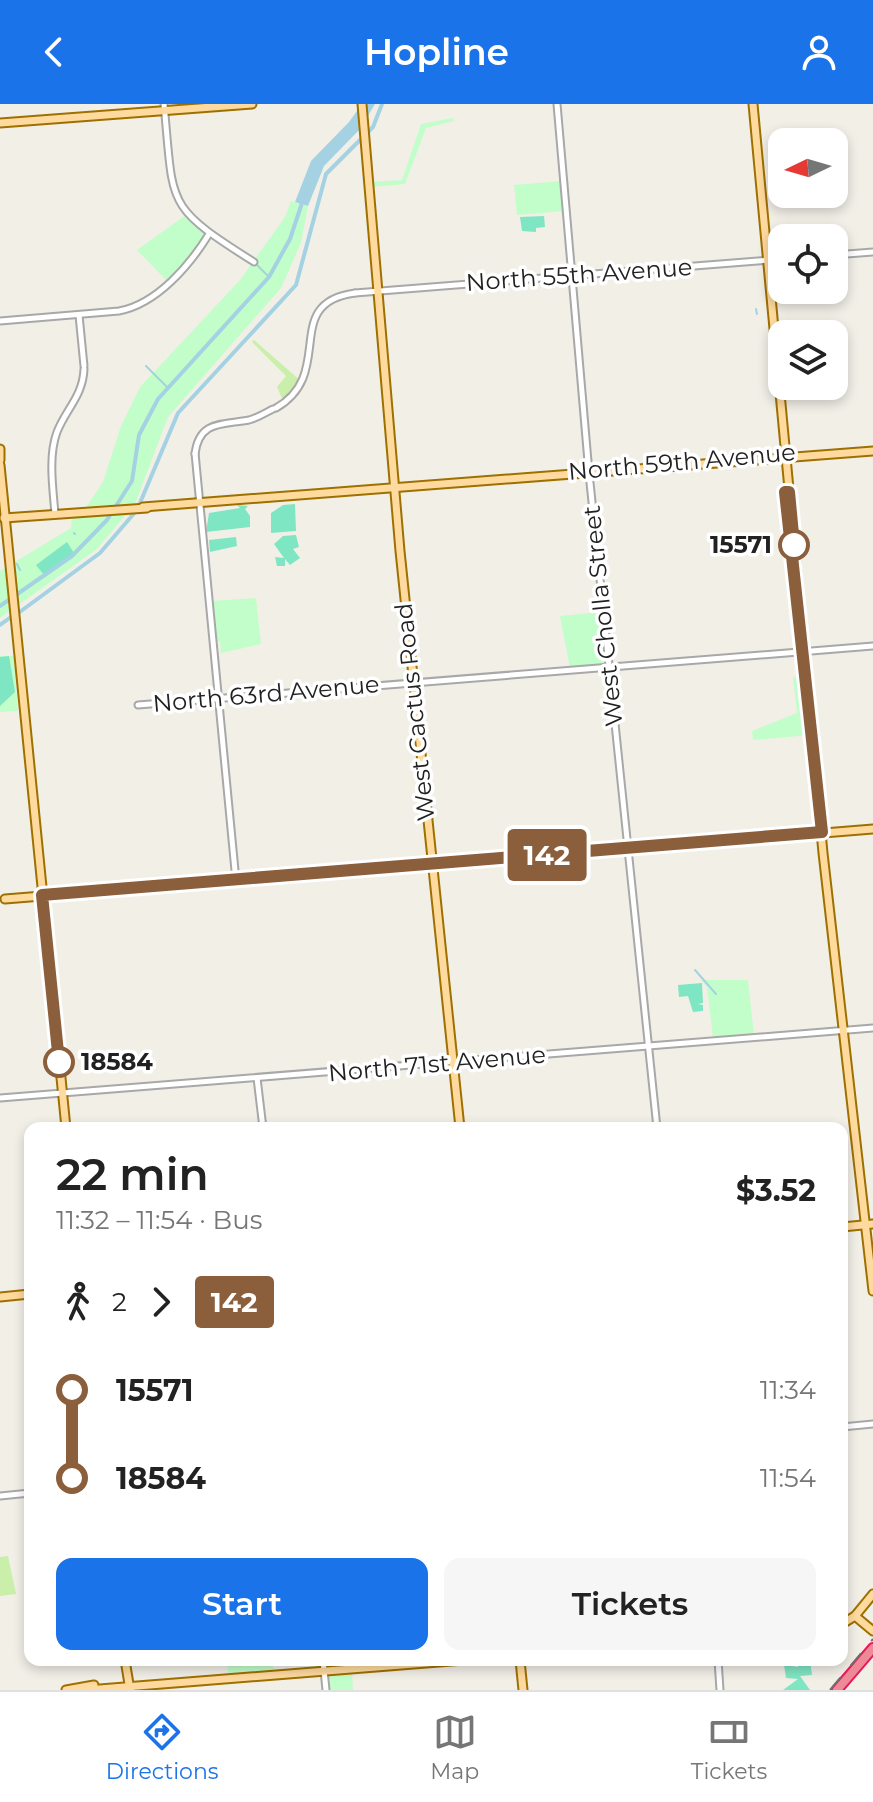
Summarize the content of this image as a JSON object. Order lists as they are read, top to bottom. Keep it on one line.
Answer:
{"streets":{"main road":["North 59th Avenue","West Cactus Road"],"street":["North 55th Avenue","West Cholla Street","North 63rd Avenue","North 71st Avenue"]},"crossings":[["North 55th Avenue","North 59th Avenue"],["North 55th Avenue","West Cholla Street"],["North 55th Avenue","West Cactus Road"],["North 59th Avenue","West Cholla Street"],["North 59th Avenue","West Cactus Road"],["West Cholla Street","North 63rd Avenue"],["West Cholla Street","North 71st Avenue"],["North 63rd Avenue","West Cactus Road"],["West Cactus Road","North 71st Avenue"]],"places":["15571","18584"],"lines":["bus line 142"],"north":"left","page":{"header":"Hopline","on_map":"142","heading":["22 min","11:32 – 11:54 · Bus","$3.52"],"legs":["2","142"],"list":[{"name":"15571","value":"11:34"},{"name":"18584","value":"11:54"}],"buttons":["Start","Tickets"],"tabs":["Directions","Map","Tickets"]}}
